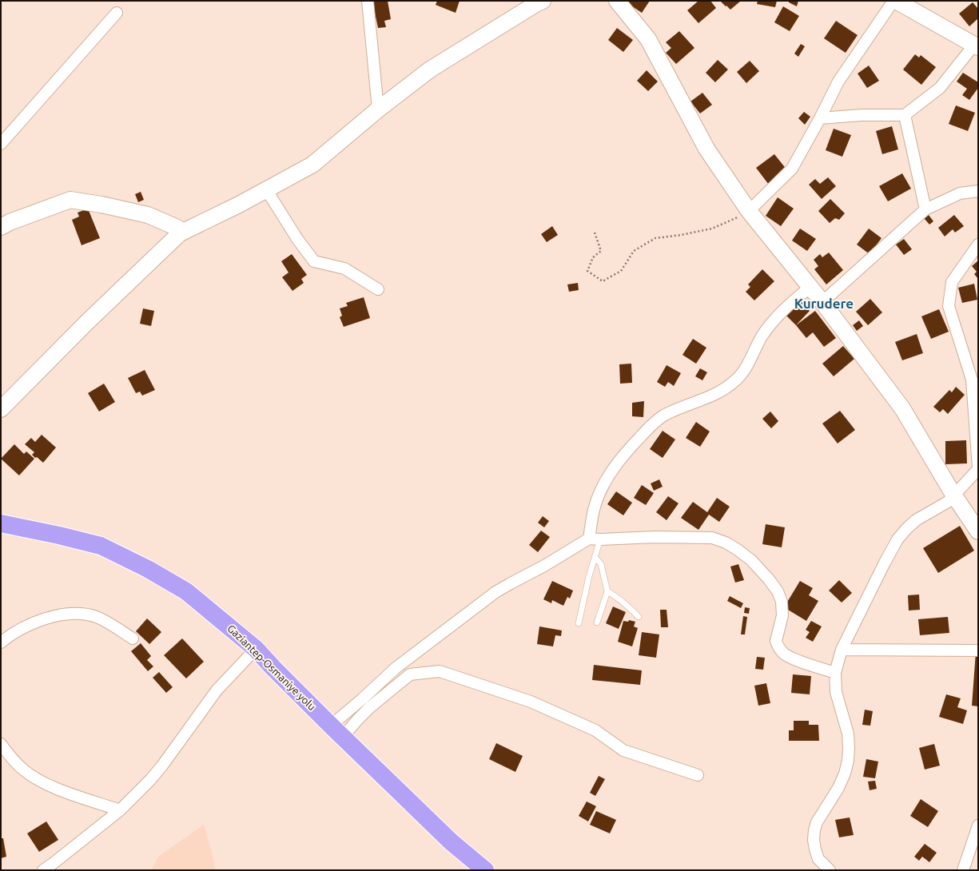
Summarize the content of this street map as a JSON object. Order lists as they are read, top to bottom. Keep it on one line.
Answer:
{"streets":{"highway":["Gaziantep-Osmaniye yolu"]},"districts":["Kurudere"]}
